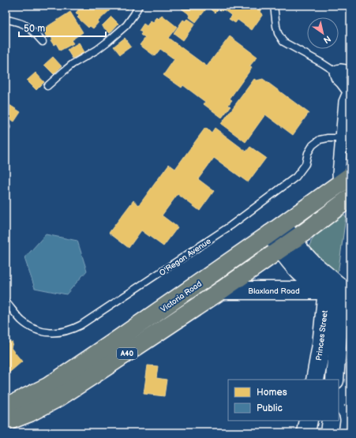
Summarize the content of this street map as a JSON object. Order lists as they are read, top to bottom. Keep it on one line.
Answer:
{"streets":{"highway":["Victoria Road","A40"],"street":["Blaxland Road","Princes Street"],"lane":["O'Regan Avenue"]},"crossings":[["Blaxland Road","Victoria Road"],["Blaxland Road","Princes Street"],["Blaxland Road","A40"]],"legend":["Homes","Public"],"scale_bar":"50 m","north":"bottom right"}
